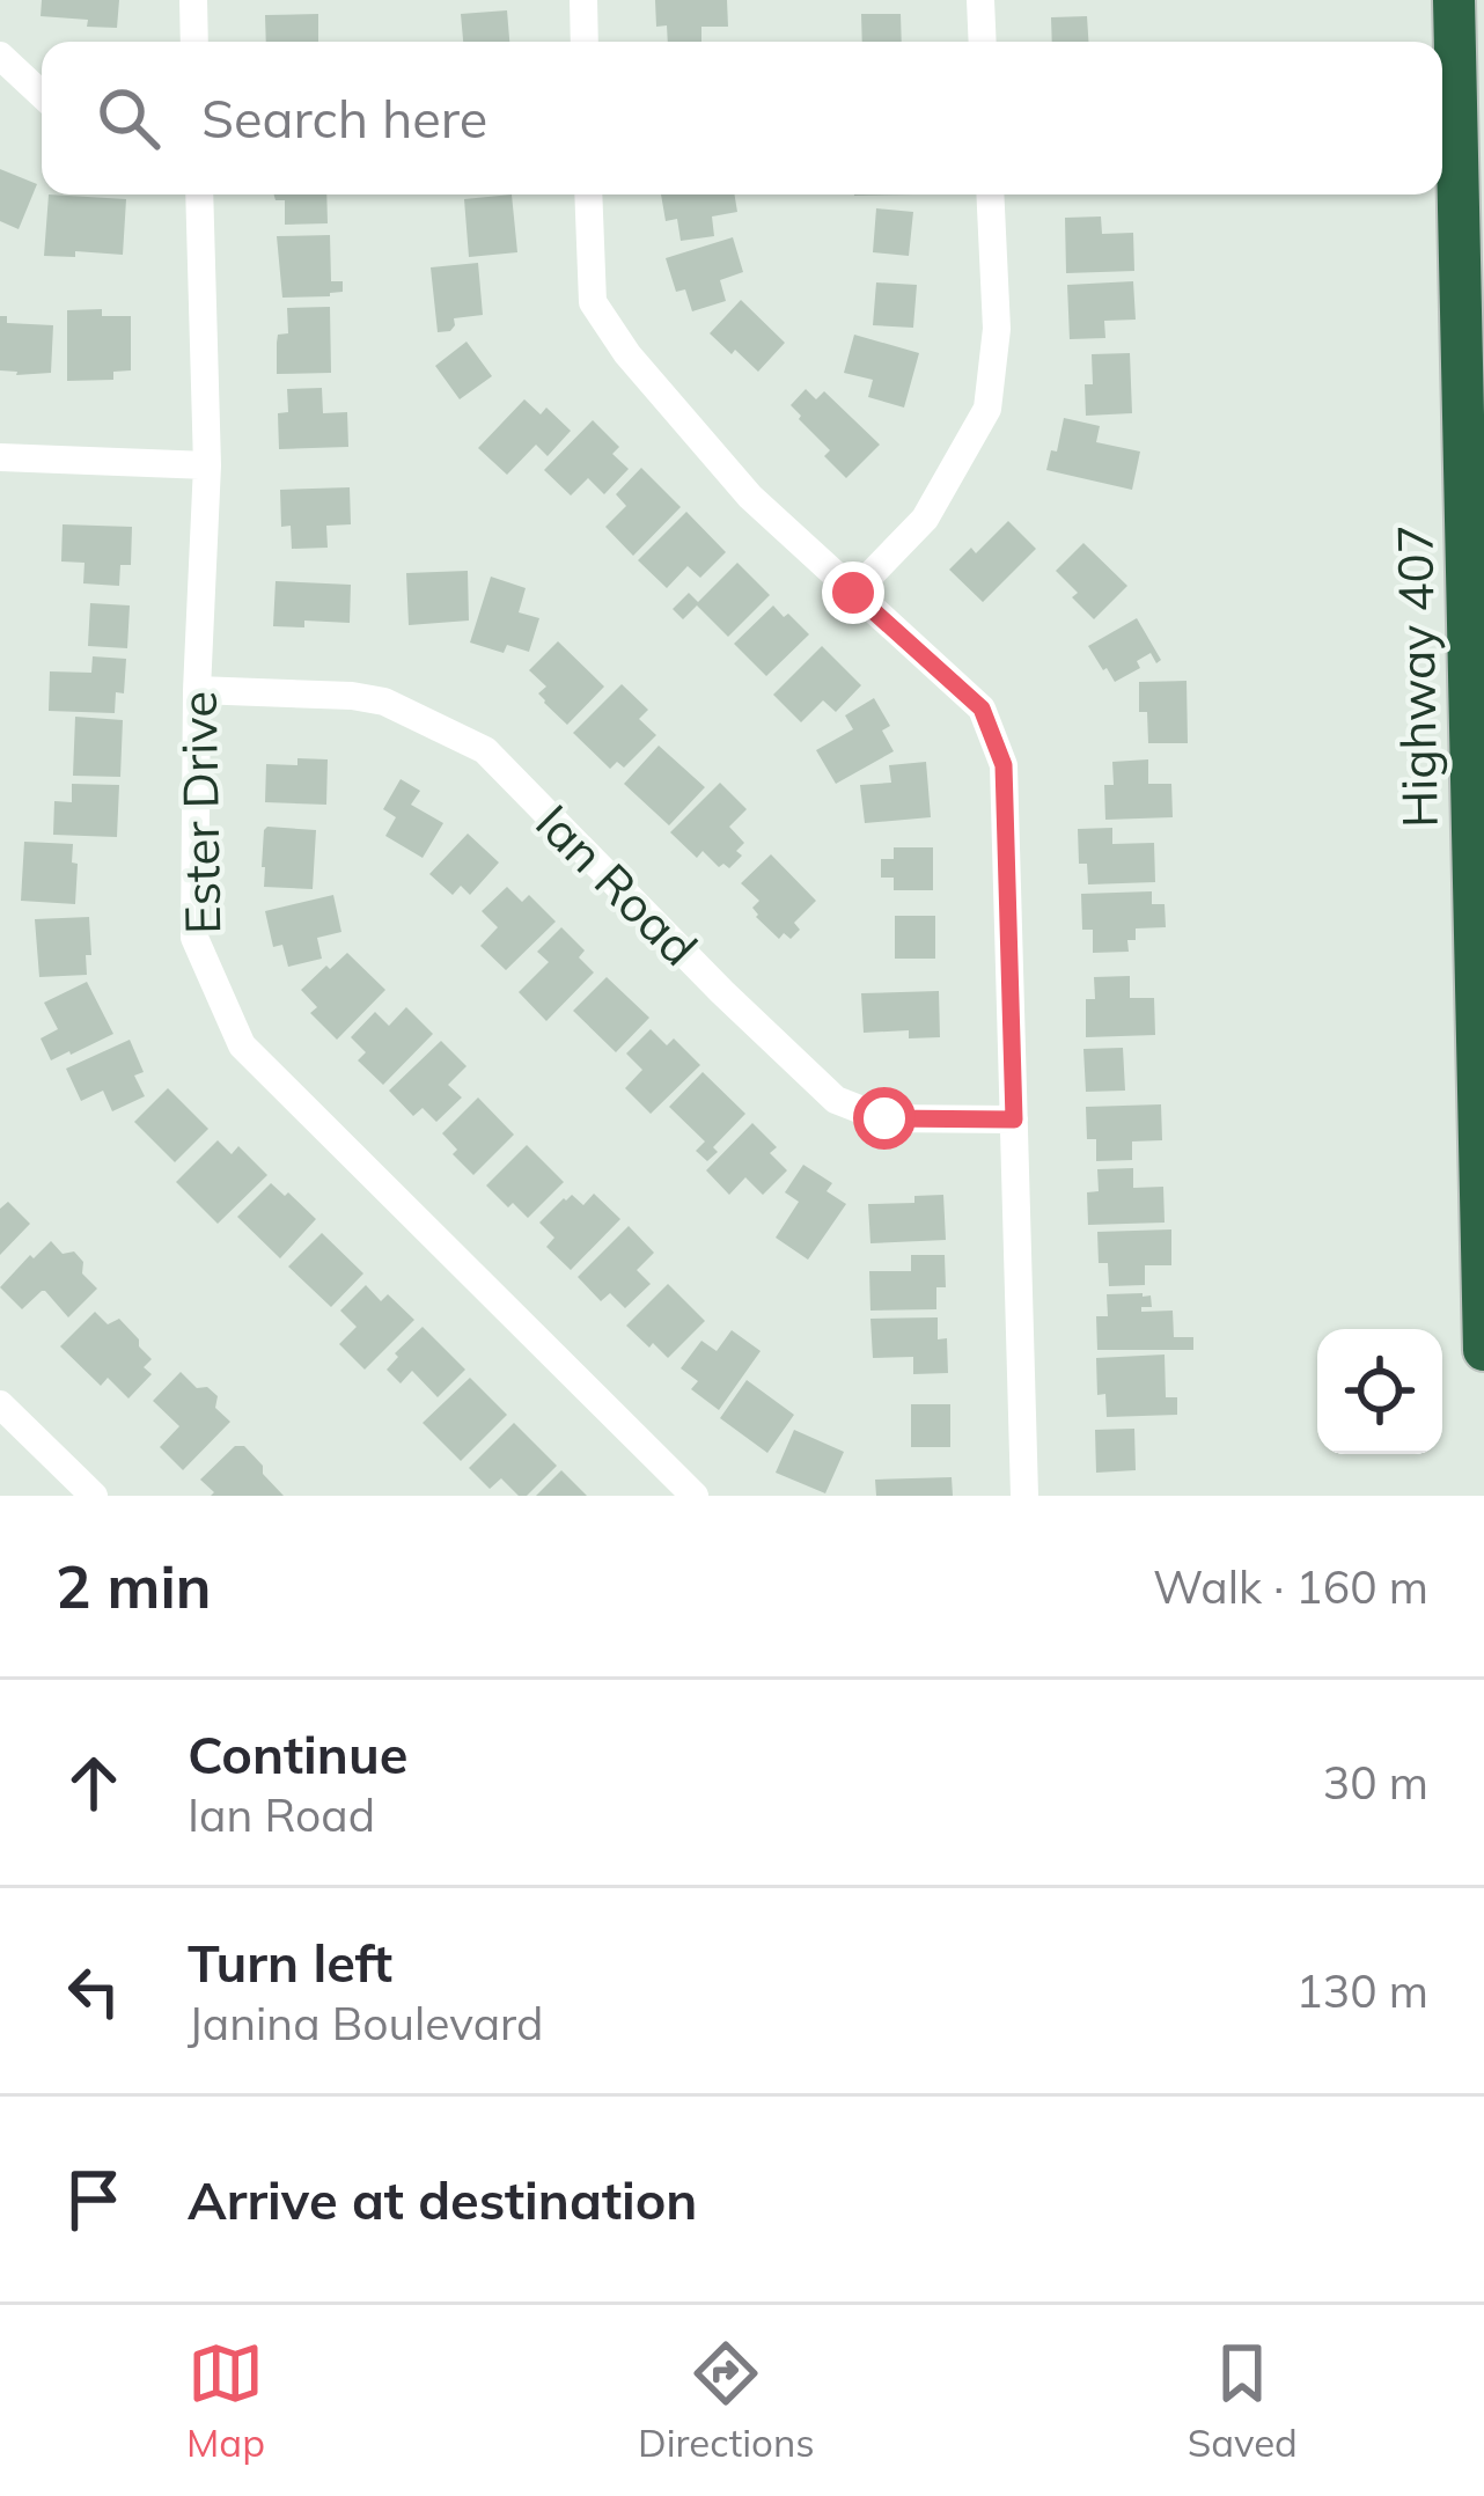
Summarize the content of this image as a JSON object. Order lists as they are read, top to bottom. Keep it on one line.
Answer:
{"streets":{"highway":["Highway 407"],"street":["Ester Drive","Ian Road"]},"crossings":[["Ester Drive","Ian Road"]],"page":{"search":"Search here","heading":["2 min","Walk · 160 m"],"list":[["Continue","Ian Road","30 m"],["Turn left","Janina Boulevard","130 m"],"Arrive at destination"],"nav":["Map","Directions","Saved"]}}
